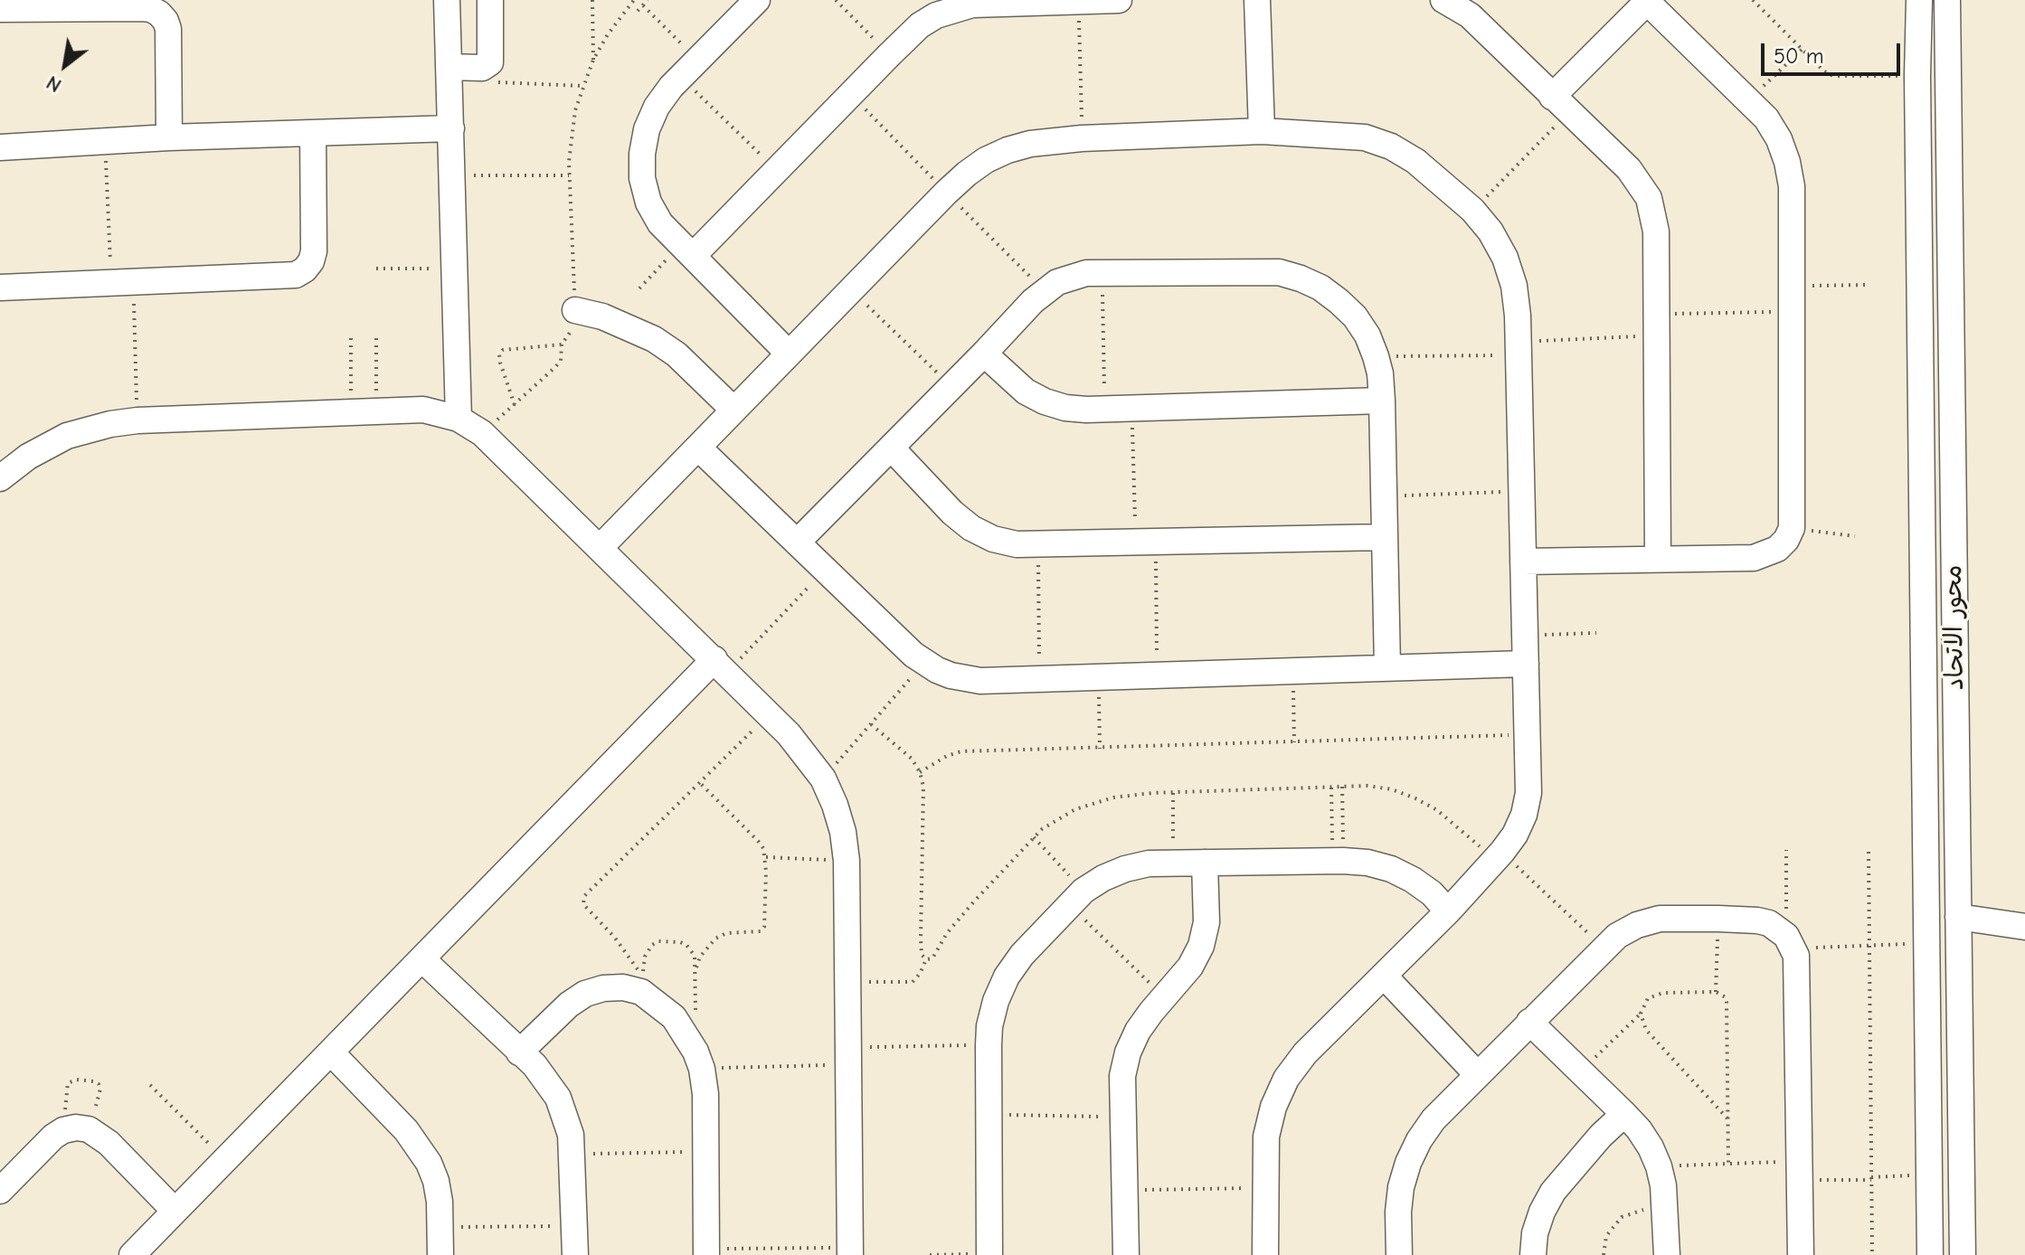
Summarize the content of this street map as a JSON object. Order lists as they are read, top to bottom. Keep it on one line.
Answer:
{"streets":{"street":["محور الاتحاد"]},"scale_bar":"50 m","north":"bottom left"}
